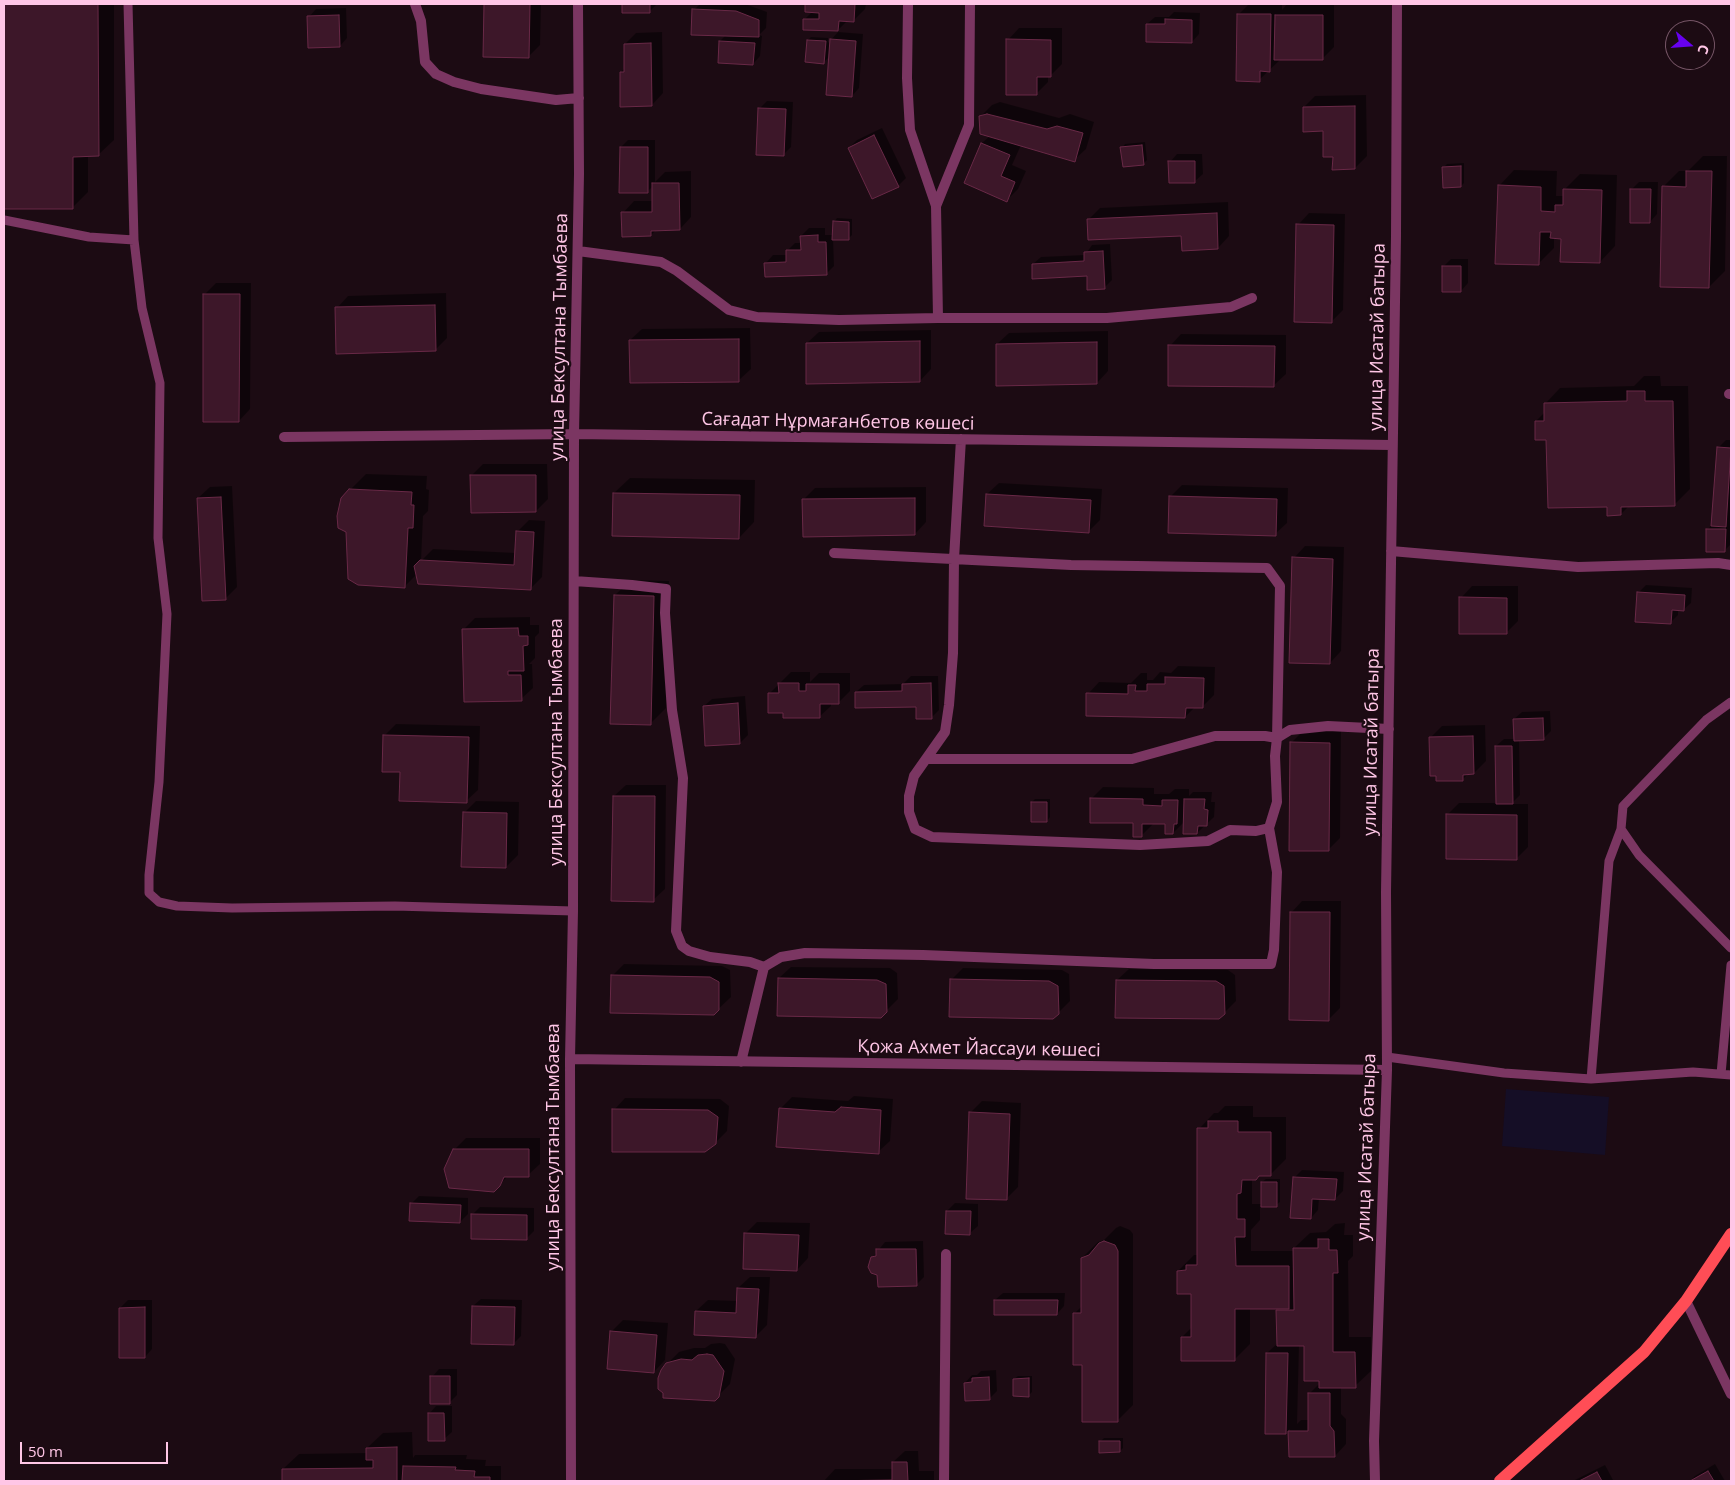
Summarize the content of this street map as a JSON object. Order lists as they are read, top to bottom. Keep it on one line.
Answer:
{"streets":{"street":["улица Бексултана Тымбаева","улица Исатай батыра","Сағадат Нұрмағанбетов көшесі","Қожа Ахмет Йассауи көшесі"]},"crossings":[["улица Бексултана Тымбаева","Сағадат Нұрмағанбетов көшесі"],["улица Бексултана Тымбаева","Қожа Ахмет Йассауи көшесі"],["улица Исатай батыра","Сағадат Нұрмағанбетов көшесі"],["улица Исатай батыра","Қожа Ахмет Йассауи көшесі"]],"scale_bar":"50 m","north":"right"}
